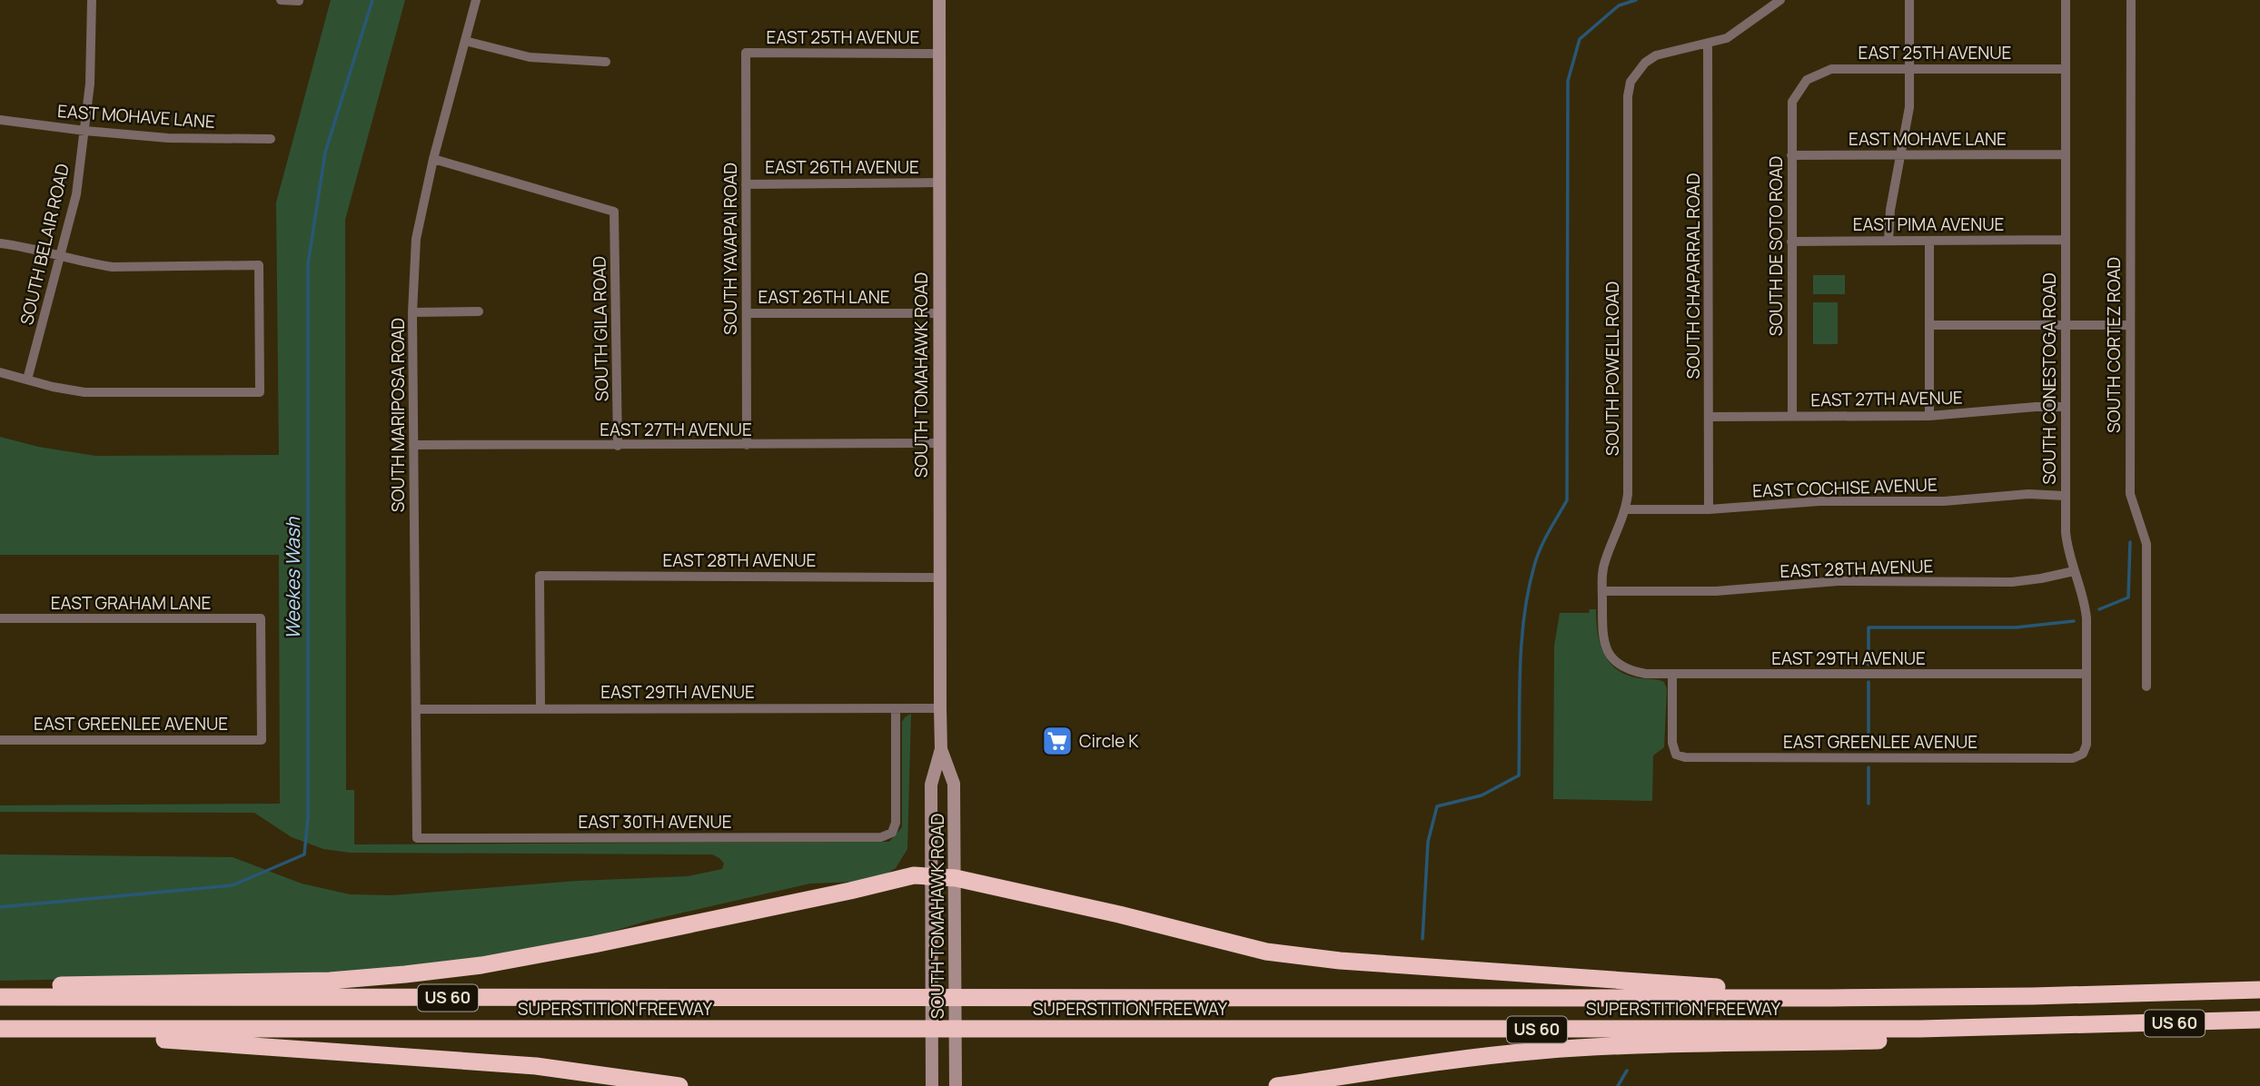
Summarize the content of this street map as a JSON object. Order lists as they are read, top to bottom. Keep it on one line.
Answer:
{"streets":{"highway":["US 60","SUPERSTITION FREEWAY"],"main road":["SOUTH TOMAHAWK ROAD"],"street":["EAST 25TH AVENUE","EAST MOHAVE LANE","EAST 26TH AVENUE","EAST PIMA AVENUE","SOUTH BELAIR ROAD","SOUTH DE SOTO ROAD","SOUTH YAVAPAI ROAD","SOUTH CHAPARRAL ROAD","EAST 26TH LANE","SOUTH GILA ROAD","SOUTH CORTEZ ROAD","SOUTH POWELL ROAD","SOUTH CONESTOGA ROAD","EAST 27TH AVENUE","SOUTH MARIPOSA ROAD","EAST COCHISE AVENUE","EAST 28TH AVENUE","EAST GRAHAM LANE","EAST 29TH AVENUE","EAST GREENLEE AVENUE","EAST 30TH AVENUE"]},"crossings":[["EAST 25TH AVENUE","SOUTH DE SOTO ROAD"],["EAST 25TH AVENUE","SOUTH YAVAPAI ROAD"],["EAST 25TH AVENUE","SOUTH TOMAHAWK ROAD"],["EAST 25TH AVENUE","SOUTH CONESTOGA ROAD"],["EAST MOHAVE LANE","SOUTH BELAIR ROAD"],["EAST MOHAVE LANE","SOUTH DE SOTO ROAD"],["EAST MOHAVE LANE","SOUTH CONESTOGA ROAD"],["EAST 26TH AVENUE","SOUTH YAVAPAI ROAD"],["EAST 26TH AVENUE","SOUTH TOMAHAWK ROAD"],["EAST PIMA AVENUE","SOUTH DE SOTO ROAD"],["EAST PIMA AVENUE","SOUTH CONESTOGA ROAD"],["SOUTH DE SOTO ROAD","EAST 27TH AVENUE"],["SOUTH YAVAPAI ROAD","EAST 26TH LANE"],["SOUTH YAVAPAI ROAD","EAST 27TH AVENUE"],["SOUTH CHAPARRAL ROAD","SOUTH POWELL ROAD"],["SOUTH CHAPARRAL ROAD","EAST 27TH AVENUE"],["SOUTH CHAPARRAL ROAD","EAST COCHISE AVENUE"],["EAST 26TH LANE","SOUTH TOMAHAWK ROAD"],["SOUTH GILA ROAD","EAST 27TH AVENUE"],["SOUTH GILA ROAD","SOUTH MARIPOSA ROAD"],["SOUTH POWELL ROAD","EAST COCHISE AVENUE"],["SOUTH POWELL ROAD","EAST 28TH AVENUE"],["SOUTH POWELL ROAD","EAST 29TH AVENUE"],["SOUTH TOMAHAWK ROAD","EAST 27TH AVENUE"],["SOUTH TOMAHAWK ROAD","EAST 28TH AVENUE"],["SOUTH TOMAHAWK ROAD","EAST 29TH AVENUE"],["SOUTH CONESTOGA ROAD","EAST 27TH AVENUE"],["SOUTH CONESTOGA ROAD","EAST COCHISE AVENUE"],["SOUTH CONESTOGA ROAD","EAST 28TH AVENUE"],["SOUTH CONESTOGA ROAD","EAST 29TH AVENUE"],["SOUTH CONESTOGA ROAD","EAST GREENLEE AVENUE"],["EAST 27TH AVENUE","SOUTH MARIPOSA ROAD"],["SOUTH MARIPOSA ROAD","EAST 29TH AVENUE"],["SOUTH MARIPOSA ROAD","EAST 30TH AVENUE"],["EAST 28TH AVENUE","EAST 29TH AVENUE"],["EAST GRAHAM LANE","EAST GREENLEE AVENUE"],["EAST 29TH AVENUE","EAST GREENLEE AVENUE"],["EAST 29TH AVENUE","EAST 30TH AVENUE"]],"water":["Weekes Wash"],"places":{"supermarket":["Circle K"]}}
